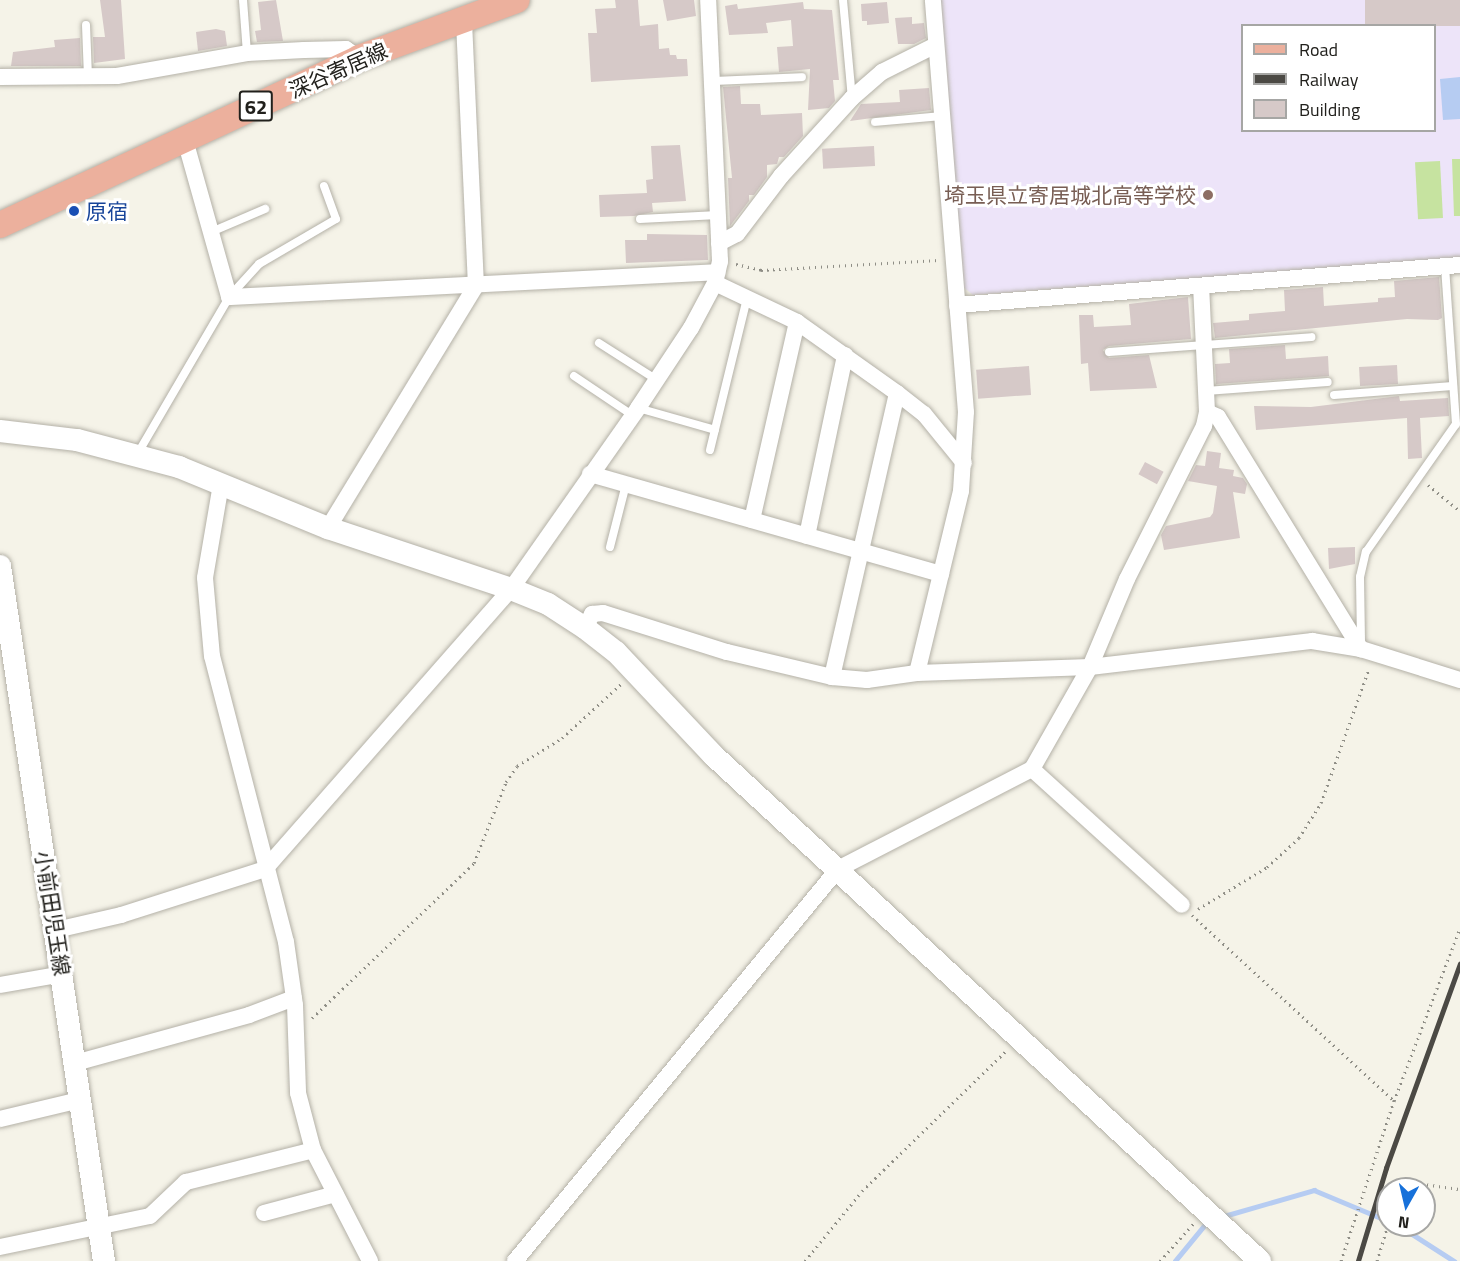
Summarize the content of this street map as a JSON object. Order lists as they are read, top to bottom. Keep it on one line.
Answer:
{"streets":{"main road":["深谷寄居線","62"],"street":["小前田児玉線"]},"places":["埼玉県立寄居城北高等学校","原宿"],"legend":["Road","Railway","Building"],"north":"bottom"}
